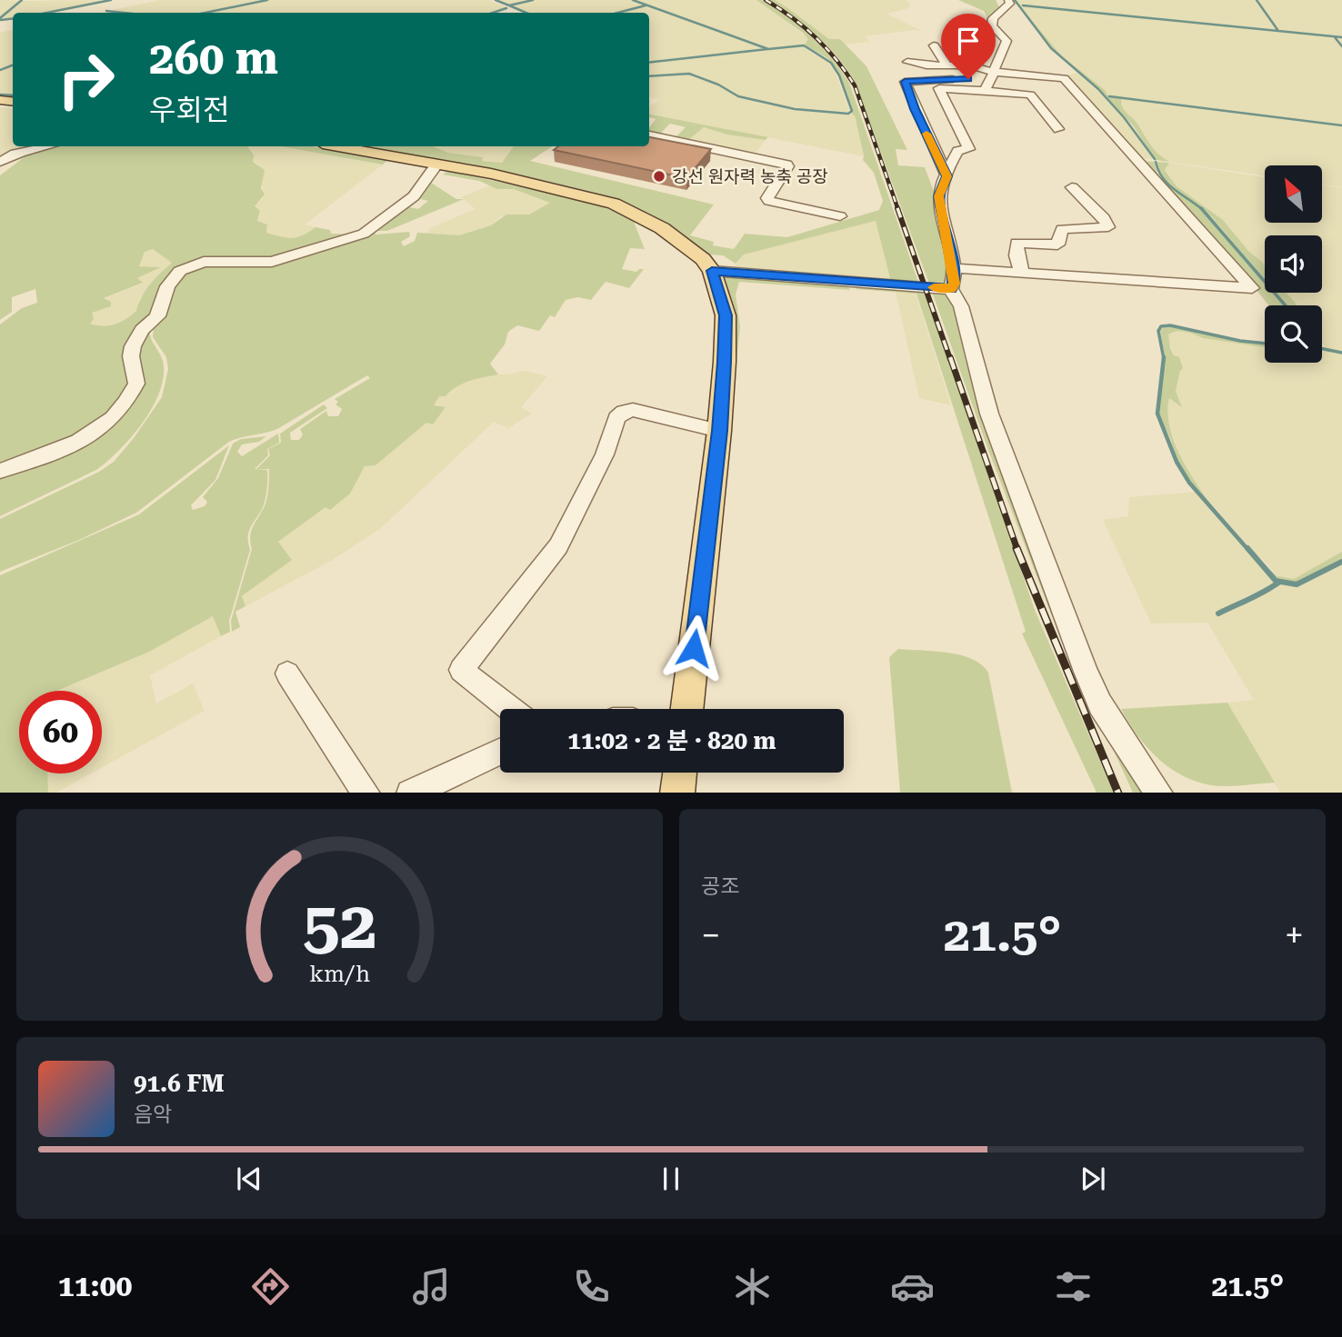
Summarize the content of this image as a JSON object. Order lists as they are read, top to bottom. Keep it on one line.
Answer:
{"places":["강선 원자력 농축 공장"],"north":"top left","page":{"turn":["260 m","우회전"],"limit":"60","trip":"11:02 · 2 분 · 820 m","tile":"공조","heat":["−","21.5°","+"],"song":["91.6 FM","음악"],"tabs":["11:00","21.5°"],"gauge":["52","km/h"]}}
